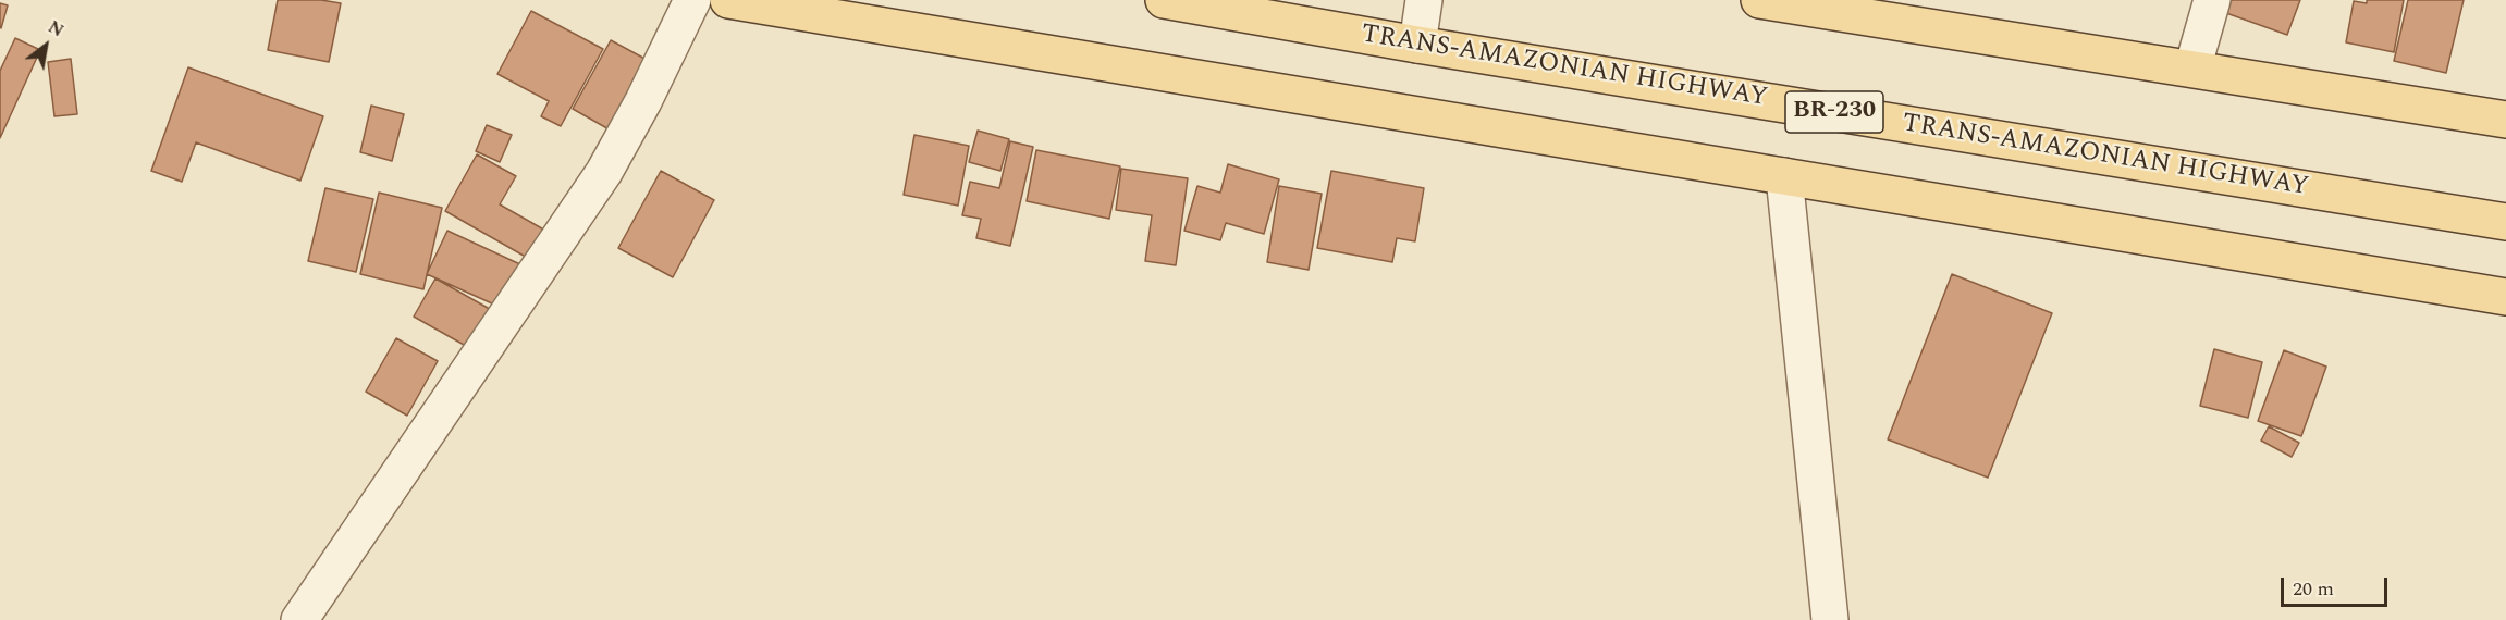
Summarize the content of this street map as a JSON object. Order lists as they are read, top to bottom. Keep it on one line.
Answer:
{"streets":{"main road":["TRANS-AMAZONIAN HIGHWAY","BR-230"]},"scale_bar":"20 m","north":"top right"}
